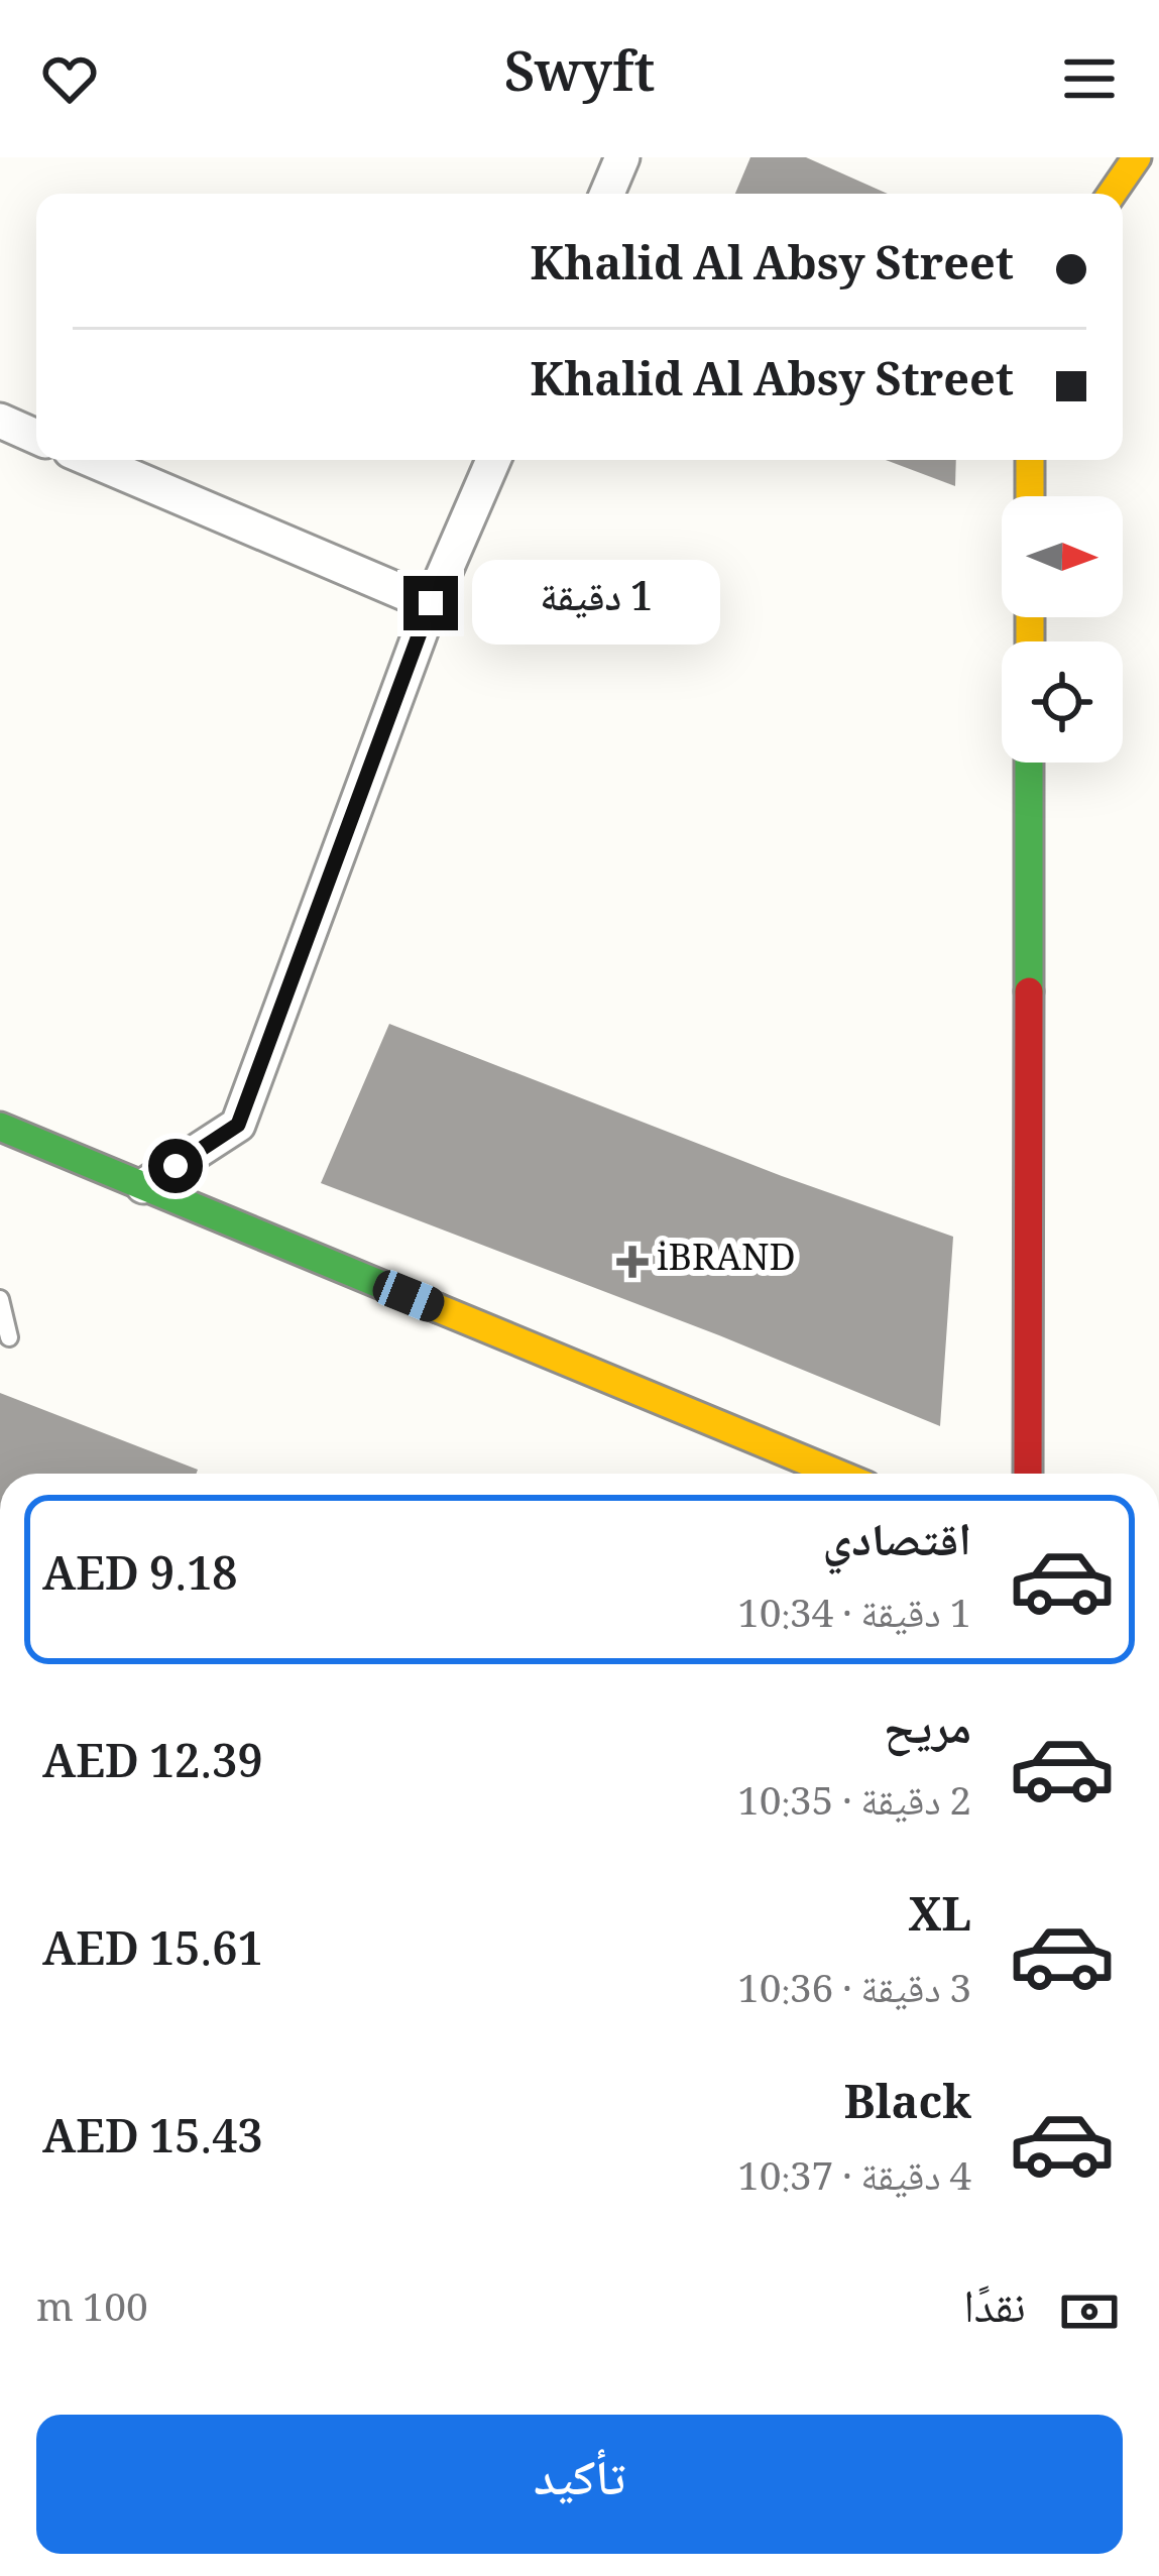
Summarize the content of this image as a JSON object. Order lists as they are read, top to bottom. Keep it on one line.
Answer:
{"places":{"health":["iBRAND"]},"north":"right","page":{"header":"Swyft","banner":["Khalid Al Absy Street","Khalid Al Absy Street"],"bubble":"1 دقيقة","list":[{"name":"اقتصادي","note":"1 دقيقة · 10:34","value":"AED 9.18"},{"name":"مريح","note":"2 دقيقة · 10:35","value":"AED 12.39"},{"name":"XL","note":"3 دقيقة · 10:36","value":"AED 15.61"},{"name":"Black","note":"4 دقيقة · 10:37","value":"AED 15.43"}],"pay":["نقدًا","100 m"],"buttons":"تأكيد"}}
